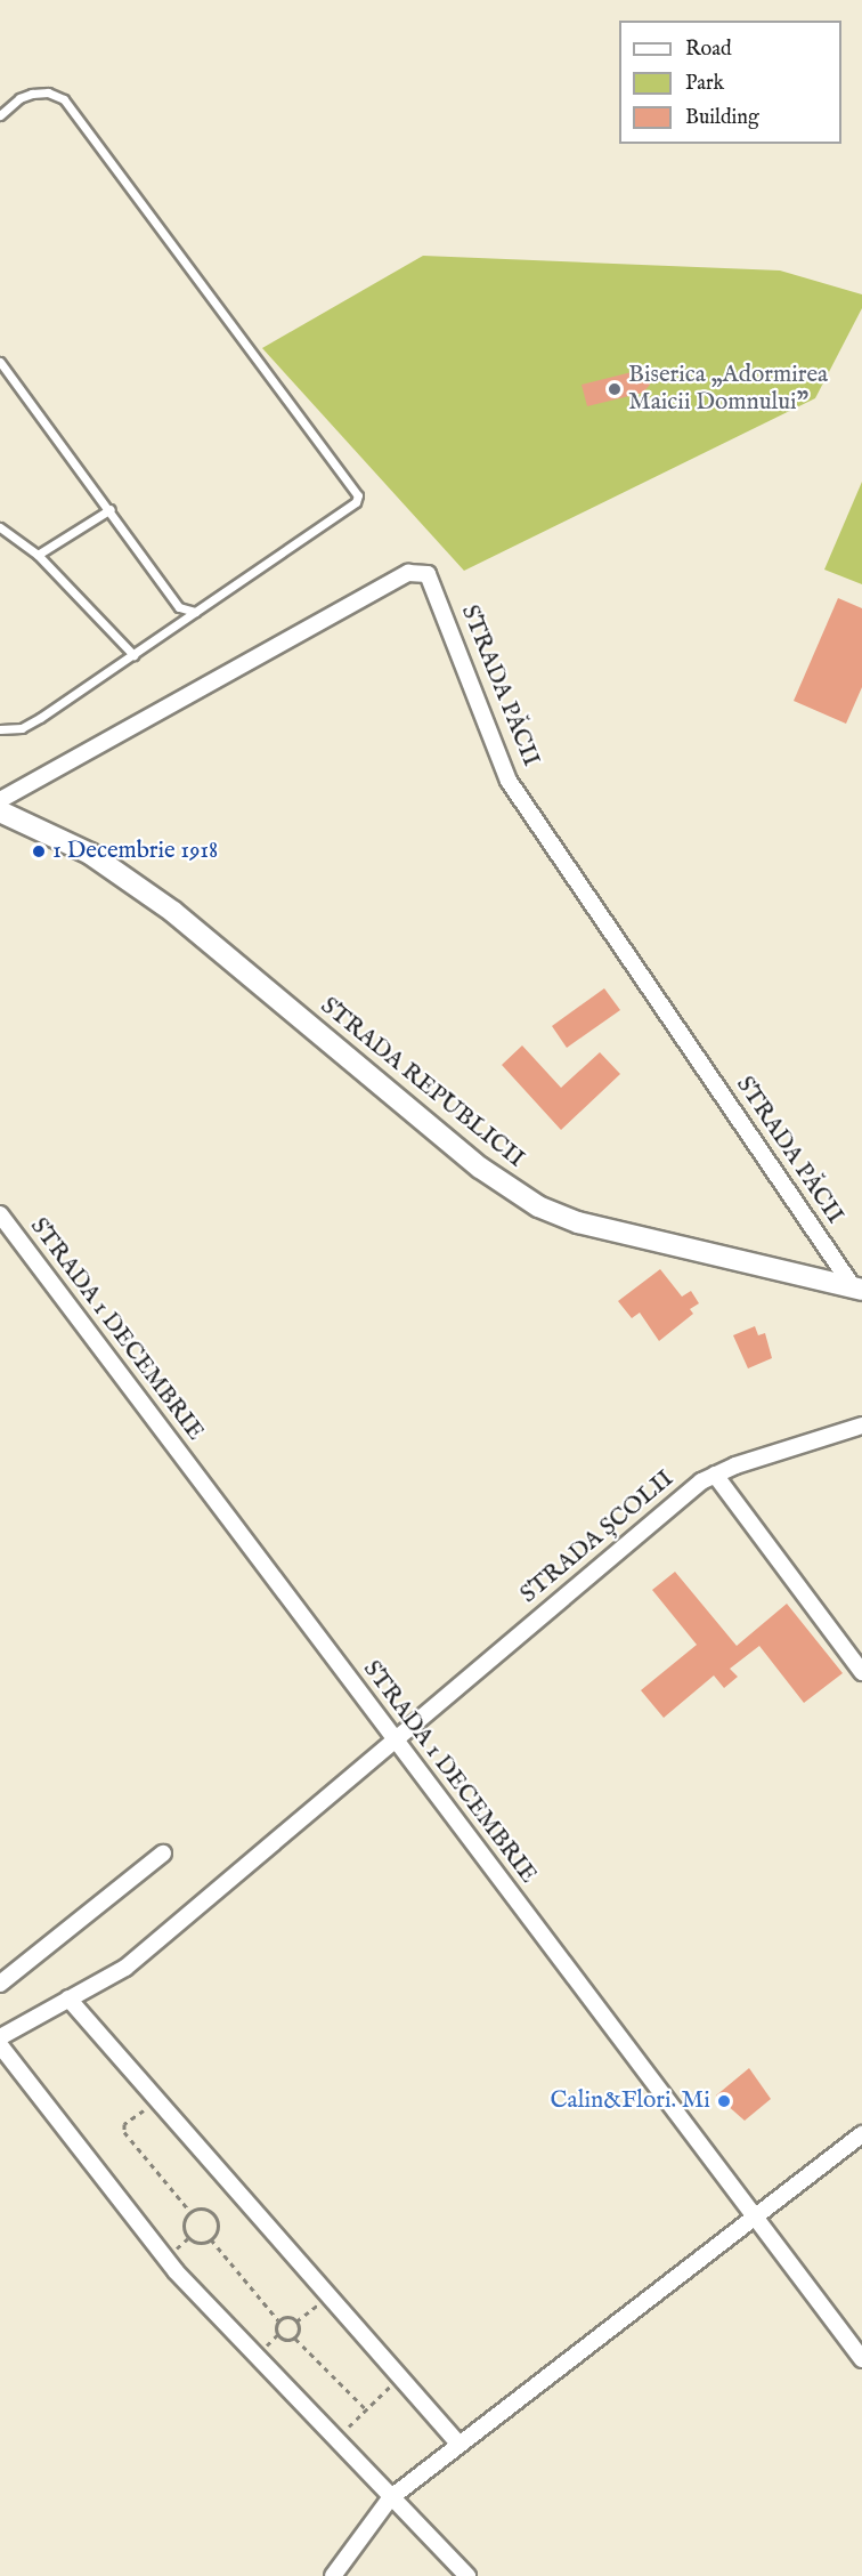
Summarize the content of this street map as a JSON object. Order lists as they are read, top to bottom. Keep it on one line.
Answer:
{"streets":{"main road":["STRADA REPUBLICII"],"street":["STRADA PĂCII","STRADA 1 DECEMBRIE","STRADA ȘCOLII"]},"crossings":[["STRADA PĂCII","STRADA REPUBLICII"],["STRADA 1 DECEMBRIE","STRADA ȘCOLII"]],"places":["Biserica „Adormirea Maicii Domnului”","1 Decembrie 1918","Calin&Flori. Mi"],"legend":["Road","Park","Building"]}
